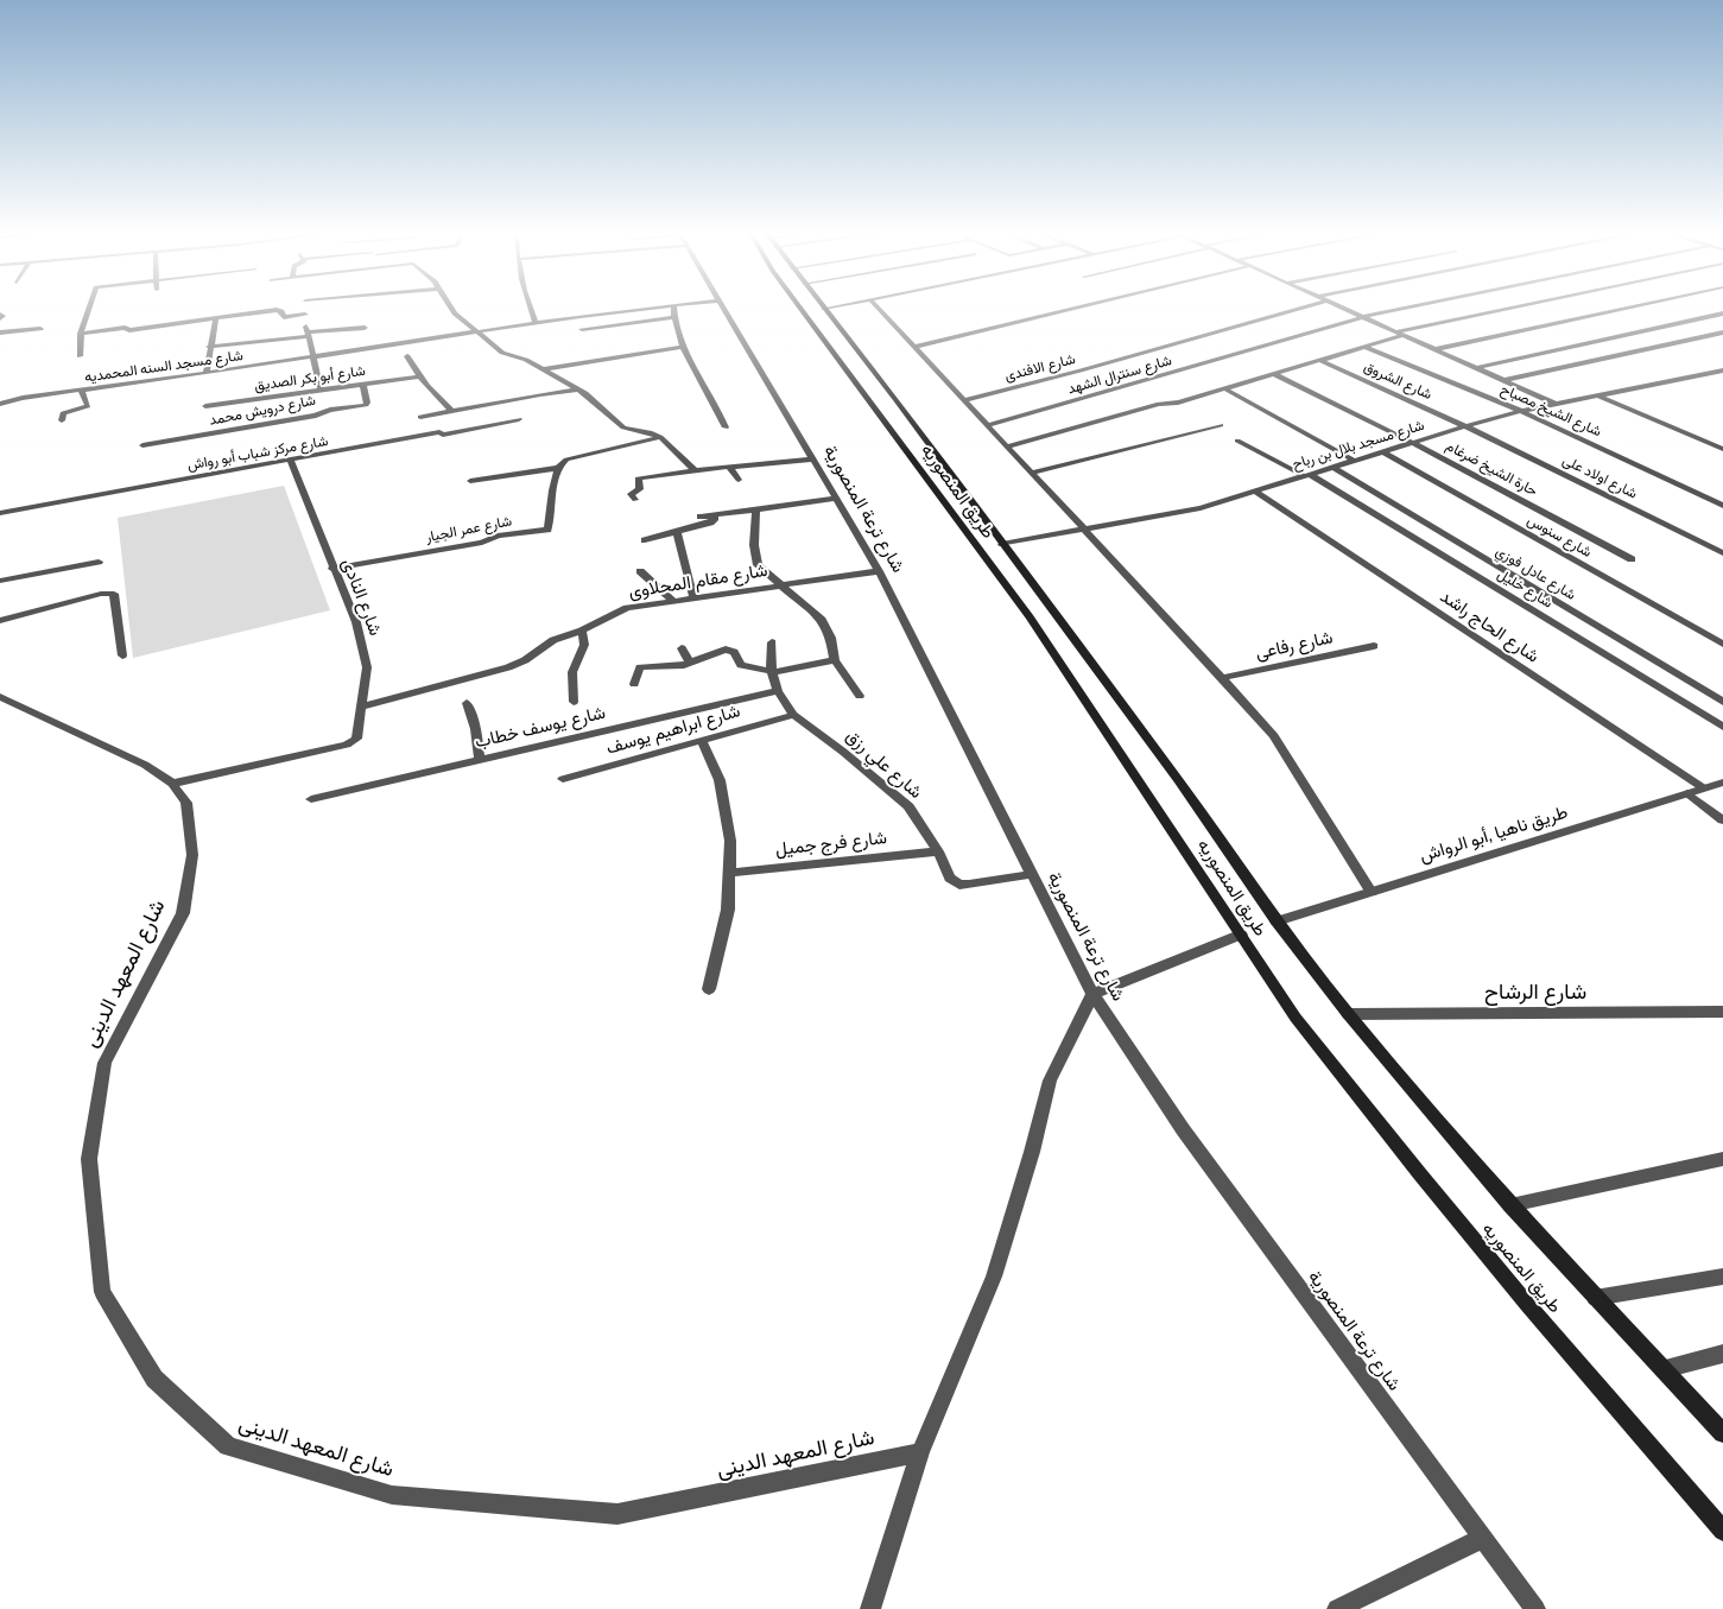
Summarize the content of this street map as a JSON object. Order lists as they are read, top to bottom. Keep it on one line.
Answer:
{"streets":{"main road":["طريق المنصوريه"],"street":["شارع مسجد السنه المحمديه","شارع الافندى","شارع سنترال الشهد","شارع أبو بكر الصديق","شارع الشروق","شارع درويش محمد","شارع الشيخ مصباح","شارع مسجد بلال بن رباح","شارع مركز شباب أبو رواش","حارة الشيخ ضرغام","شارع اولاد على","شارع ترعة المنصورية","شارع عمر الجيار","شارع سنوس","شارع عادل فوزي","شارع مقام المحلاوى","شارع خليل","شارع النادى","شارع الحاج راشد","شارع رفاعى","شارع يوسف خطاب","شارع ابراهيم يوسف","شارع علي رزق","طريق ناهيا ,أبو الرواش","شارع فرج جميل","شارع المعهد الدينى","شارع الرشاح"]},"crossings":[["شارع أبو بكر الصديق","شارع درويش محمد"],["شارع الشروق","شارع مسجد بلال بن رباح"],["شارع الشروق","شارع اولاد على"],["شارع الشيخ مصباح","شارع مسجد بلال بن رباح"],["شارع مسجد بلال بن رباح","حارة الشيخ ضرغام"],["شارع مسجد بلال بن رباح","شارع اولاد على"],["شارع مسجد بلال بن رباح","طريق المنصوريه"],["شارع مسجد بلال بن رباح","شارع سنوس"],["شارع مسجد بلال بن رباح","شارع عادل فوزي"],["شارع مسجد بلال بن رباح","شارع خليل"],["شارع مسجد بلال بن رباح","شارع الحاج راشد"],["شارع مركز شباب أبو رواش","شارع النادى"],["طريق المنصوريه","طريق ناهيا ,أبو الرواش"],["طريق المنصوريه","شارع الرشاح"],["شارع ترعة المنصورية","شارع مقام المحلاوى"],["شارع ترعة المنصورية","شارع علي رزق"],["شارع عمر الجيار","شارع النادى"],["شارع مقام المحلاوى","شارع النادى"],["شارع النادى","شارع المعهد الدينى"],["شارع الحاج راشد","طريق ناهيا ,أبو الرواش"],["شارع يوسف خطاب","شارع علي رزق"],["شارع ابراهيم يوسف","شارع علي رزق"],["شارع علي رزق","شارع فرج جميل"]]}
